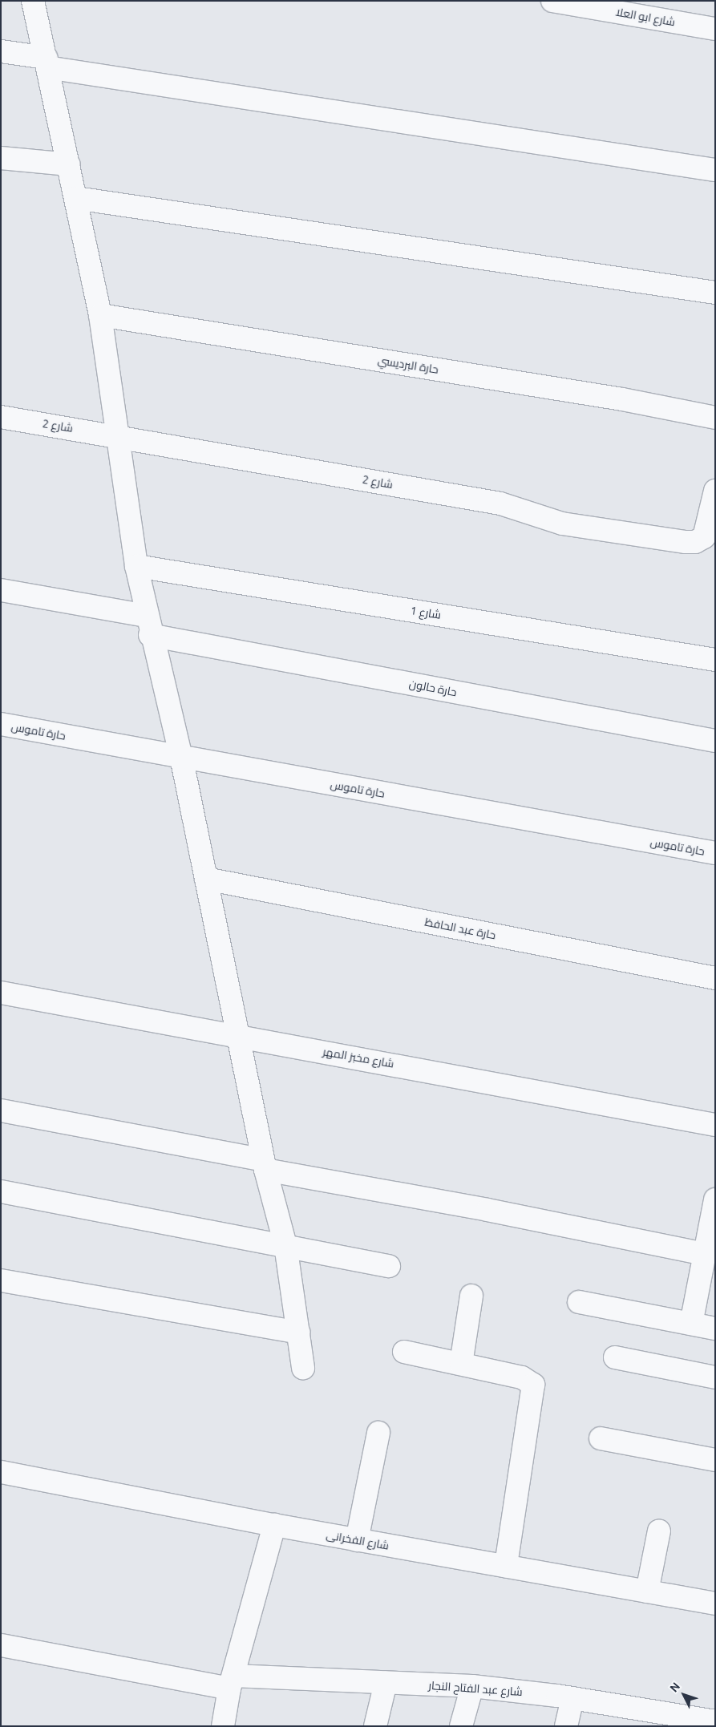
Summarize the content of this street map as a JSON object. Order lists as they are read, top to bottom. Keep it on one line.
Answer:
{"streets":{"street":["شارع ابو العلا","حارة البرديسي","شارع 2","شارع 1","حارة حالون","حارة تاموس","حارة عبد الحافظ","شارع مخبز المهر","شارع الفخرانى","شارع عبد الفتاح النجار"]},"north":"top left"}
